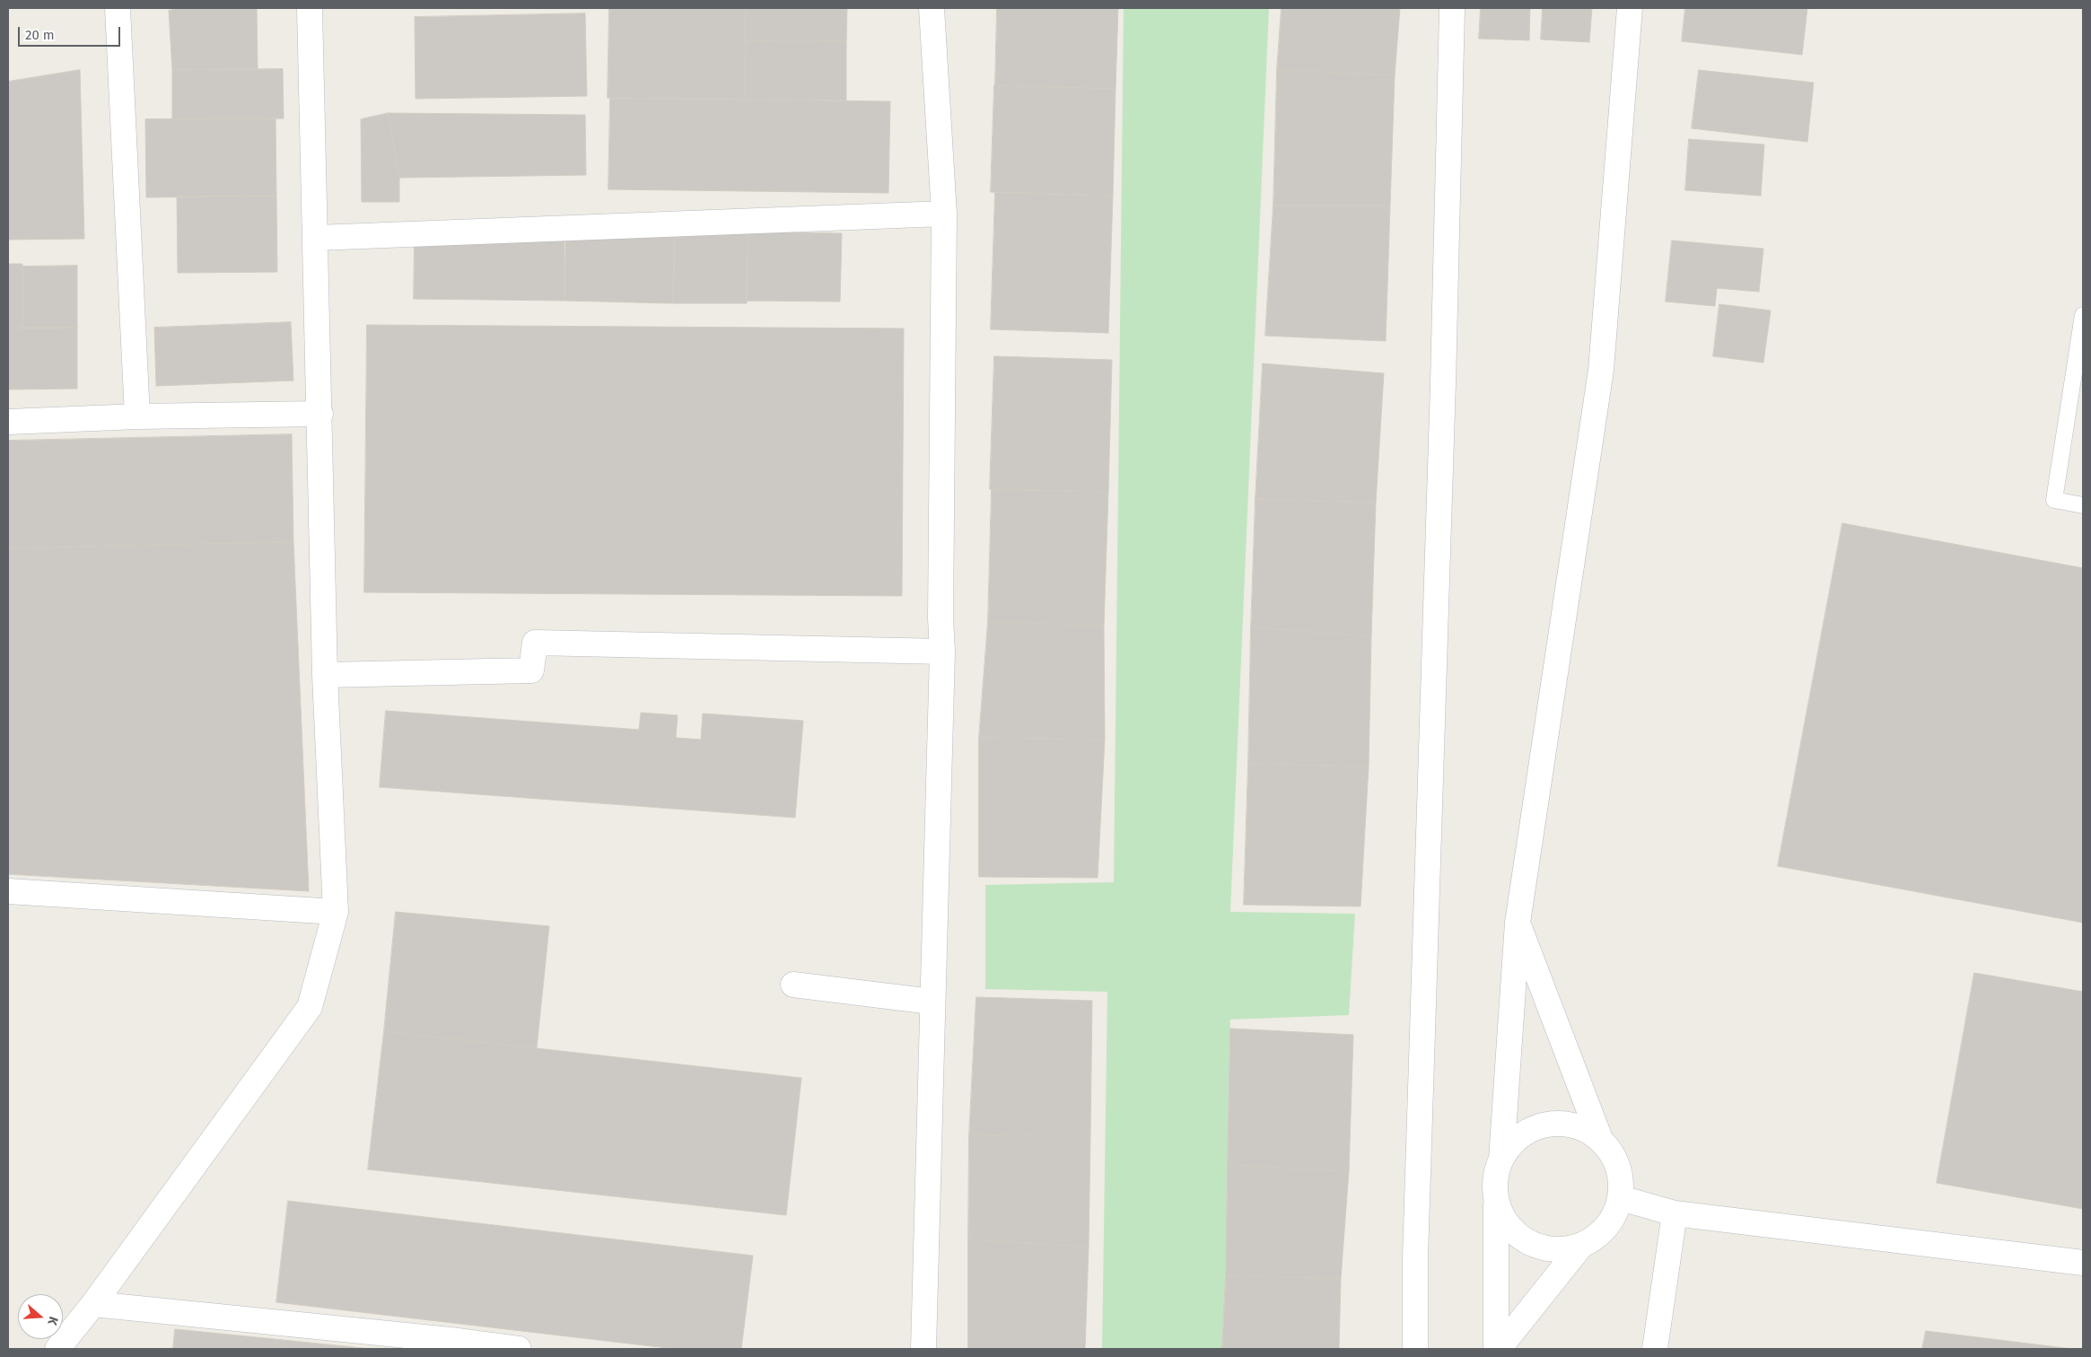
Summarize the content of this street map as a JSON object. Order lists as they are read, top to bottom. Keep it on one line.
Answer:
{"scale_bar":"20 m","north":"right"}
